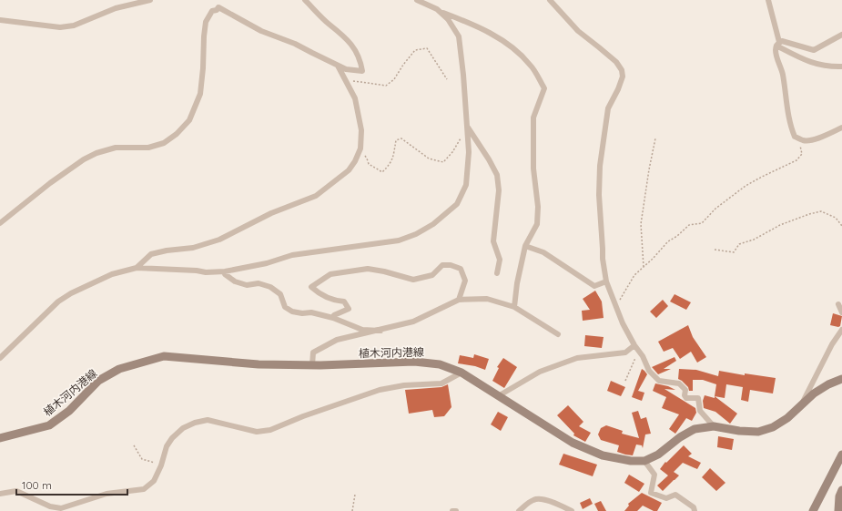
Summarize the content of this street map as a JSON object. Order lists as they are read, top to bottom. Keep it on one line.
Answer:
{"streets":{"main road":["植木河内港線"]},"scale_bar":"100 m"}
